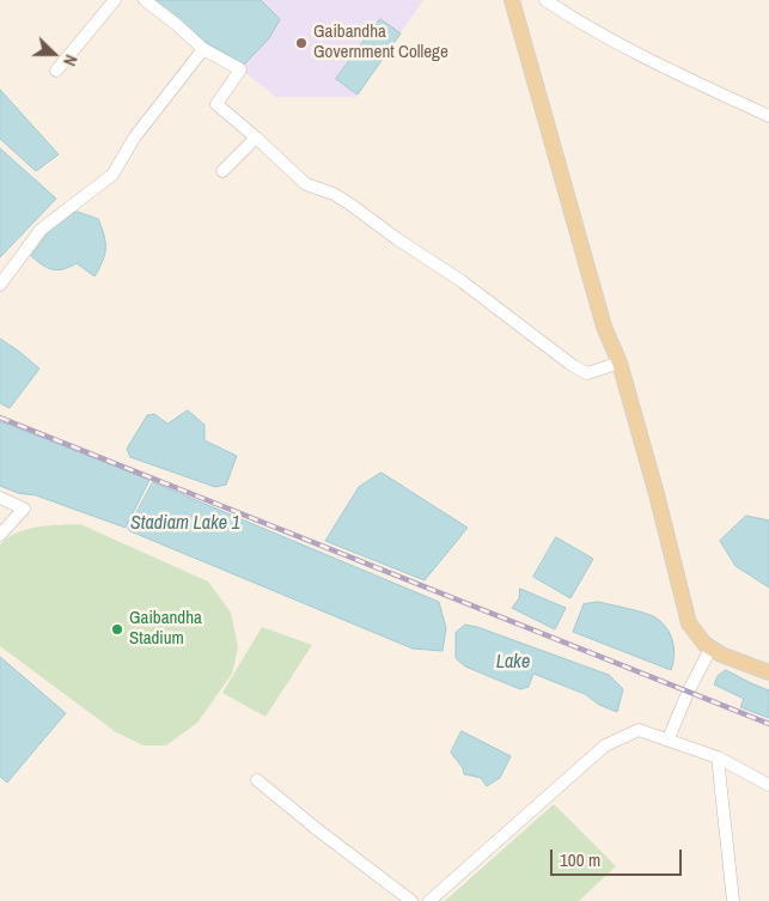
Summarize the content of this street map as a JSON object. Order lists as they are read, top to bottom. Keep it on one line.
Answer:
{"water":["Stadiam Lake 1","Lake"],"places":["Gaibandha Government College","Gaibandha Stadium"],"scale_bar":"100 m","north":"right"}
